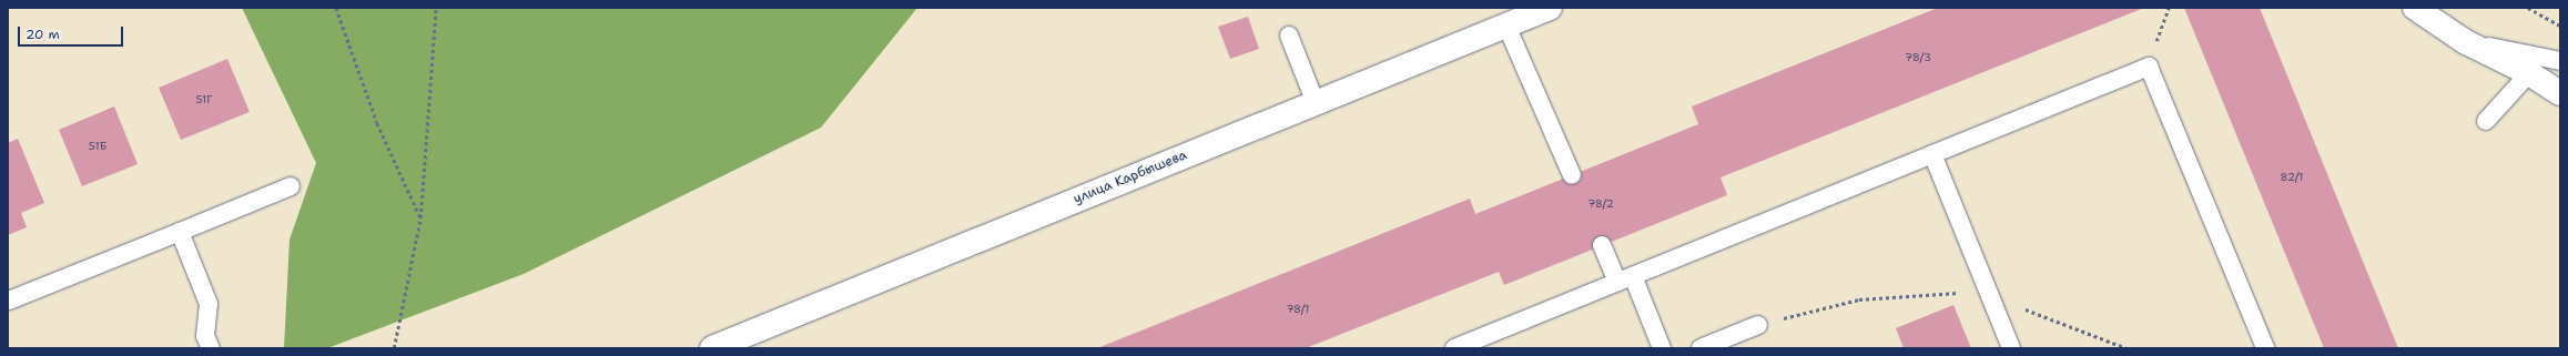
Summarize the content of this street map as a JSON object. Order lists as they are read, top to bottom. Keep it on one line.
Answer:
{"streets":{"street":["улица Карбышева"]},"house_numbers":["78/3","51Г","51Б","82/1","78/2","78/1"],"scale_bar":"20 m"}
